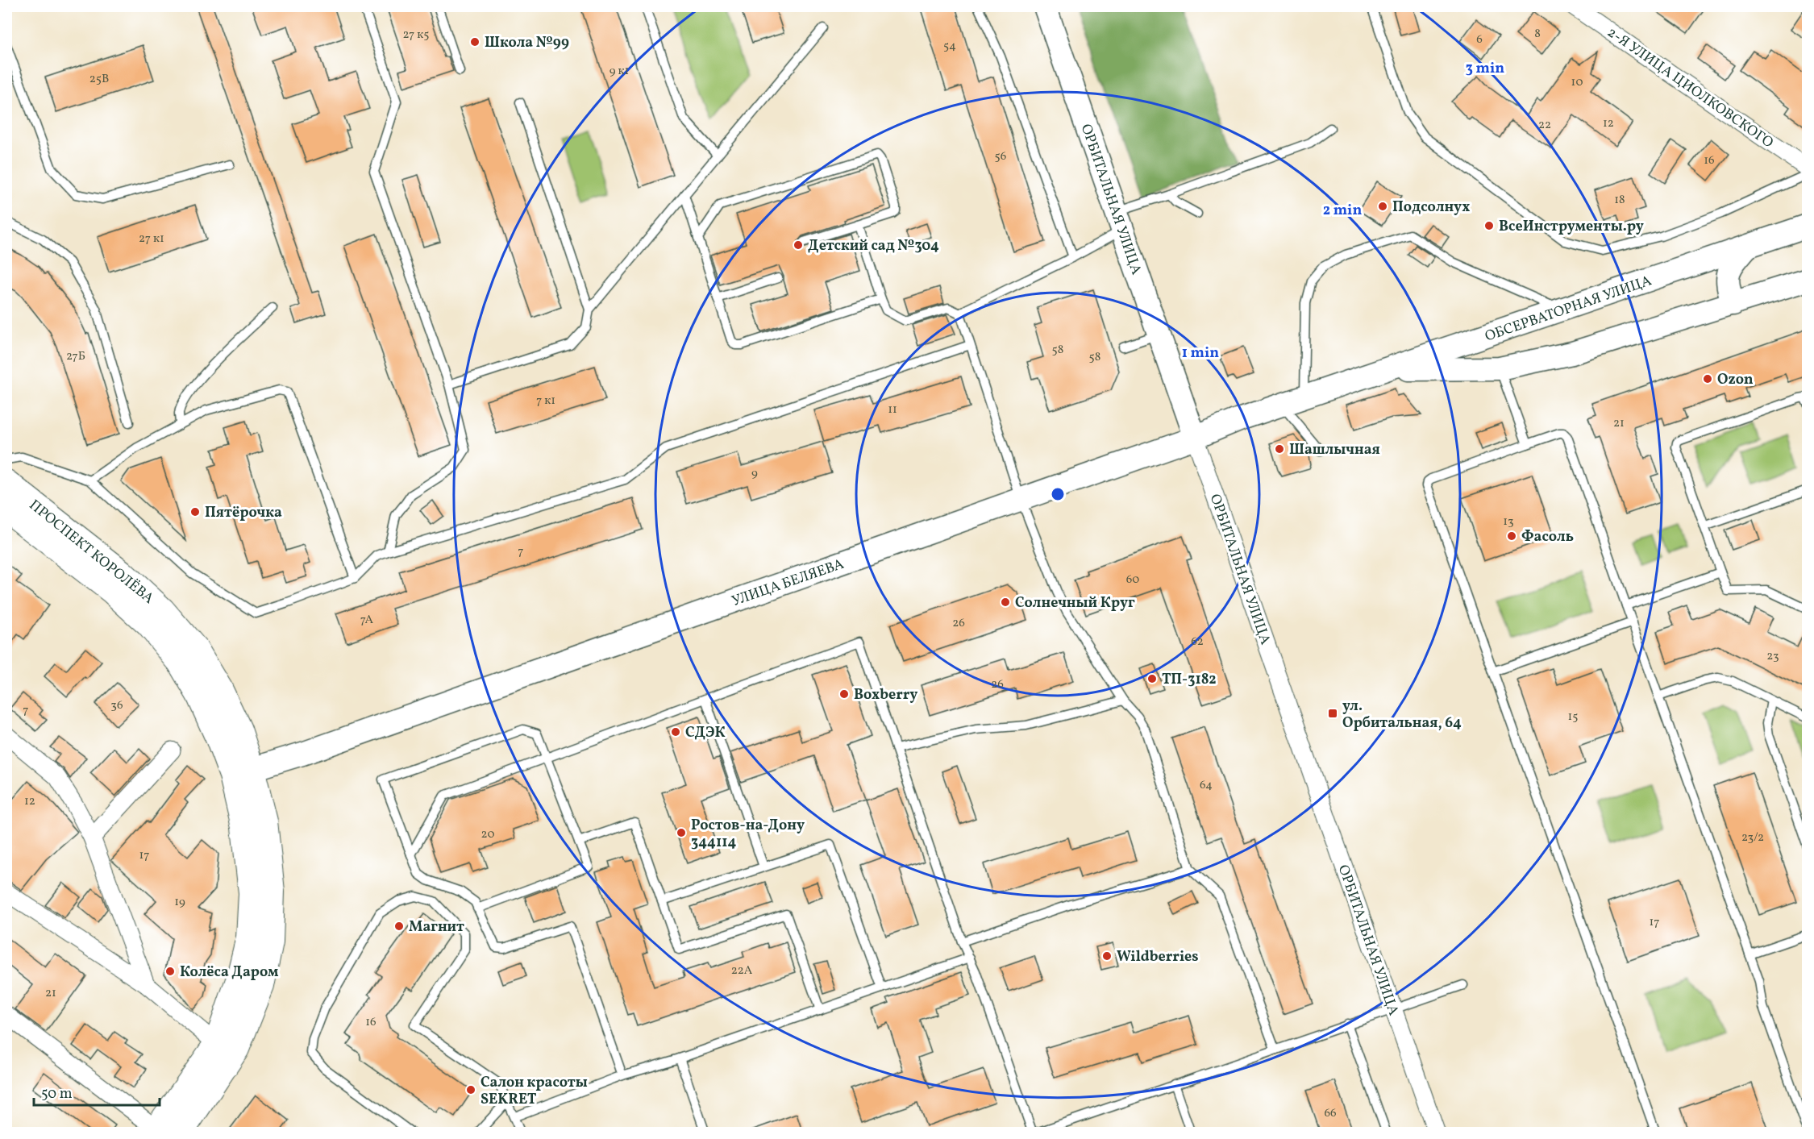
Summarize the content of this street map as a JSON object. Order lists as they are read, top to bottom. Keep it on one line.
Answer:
{"streets":{"main road":["ОРБИТАЛЬНАЯ УЛИЦА","ОБСЕРВАТОРНАЯ УЛИЦА","ПРОСПЕКТ КОРОЛЁВА","УЛИЦА БЕЛЯЕВА"],"street":["2-Я УЛИЦА ЦИОЛКОВСКОГО"]},"crossings":[["ОРБИТАЛЬНАЯ УЛИЦА","ОБСЕРВАТОРНАЯ УЛИЦА"],["ОРБИТАЛЬНАЯ УЛИЦА","УЛИЦА БЕЛЯЕВА"],["ОБСЕРВАТОРНАЯ УЛИЦА","УЛИЦА БЕЛЯЕВА"],["ПРОСПЕКТ КОРОЛЁВА","УЛИЦА БЕЛЯЕВА"]],"places":{"other":["Школа №99","Подсолнух","ВсеИнструменты.ру","Детский сад №304","Ozon","Шашлычная","Пятёрочка","Фасоль","Солнечный Круг","ТП-3182","Boxberry","СДЭК","Ростов-на-Дону 344114","Магнит","Wildberries","Колёса Даром","Салон красоты SEKRET"],"transit":["ул. Орбитальная, 64"]},"house_numbers":["8","27 к5","6","54","9 к1","25В","10","12","22","56","16","18","27 к1","58","27Б","58","7 к1","11","21","9","13","7","60","7А","26","62","23","26","36","7","15","64","12","20","23/2","17","19","17","22А","21","16","66"],"scale_bar":"50 m","rings":["3 min","2 min","1 min"]}
